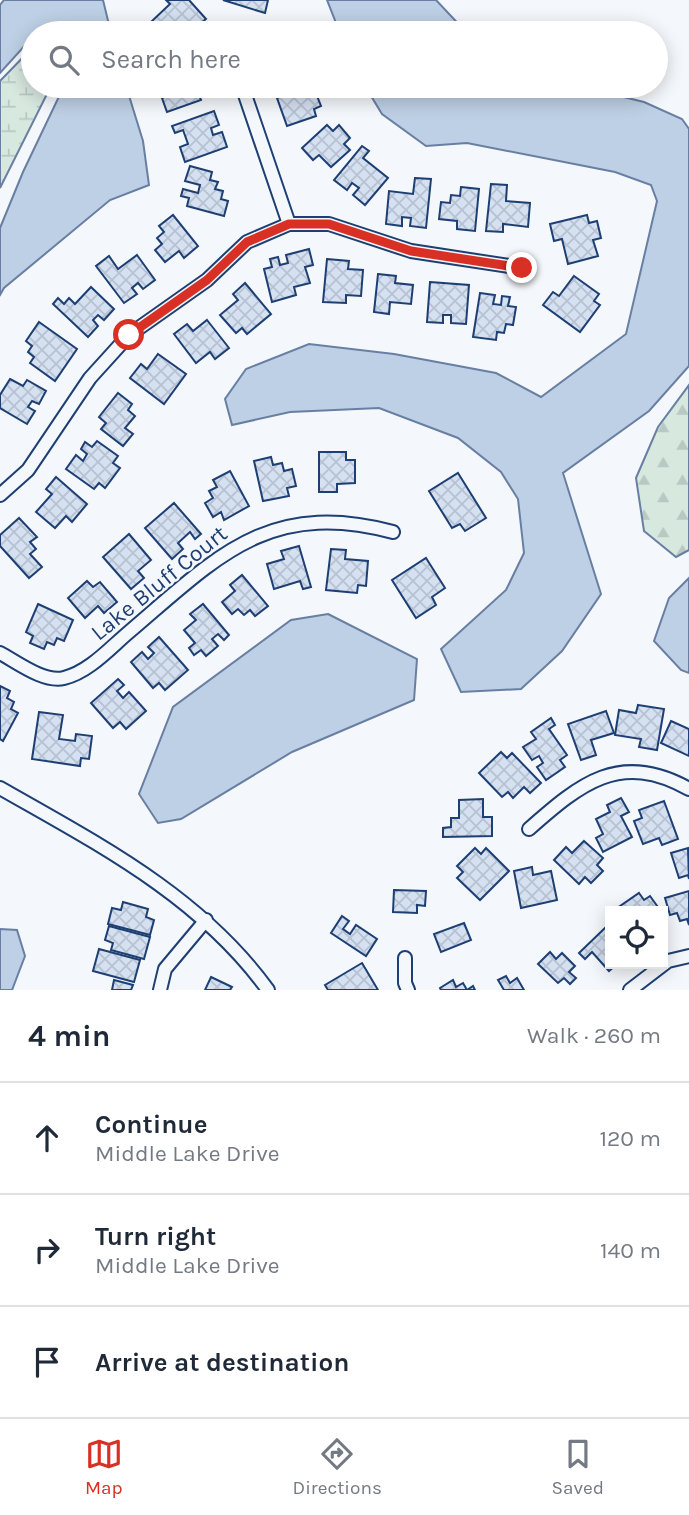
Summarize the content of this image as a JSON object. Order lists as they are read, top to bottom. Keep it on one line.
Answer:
{"streets":{"street":["Lake Bluff Court"]},"page":{"search":"Search here","heading":["4 min","Walk · 260 m"],"list":[["Continue","Middle Lake Drive","120 m"],["Turn right","Middle Lake Drive","140 m"],"Arrive at destination"],"nav":["Map","Directions","Saved"]}}
